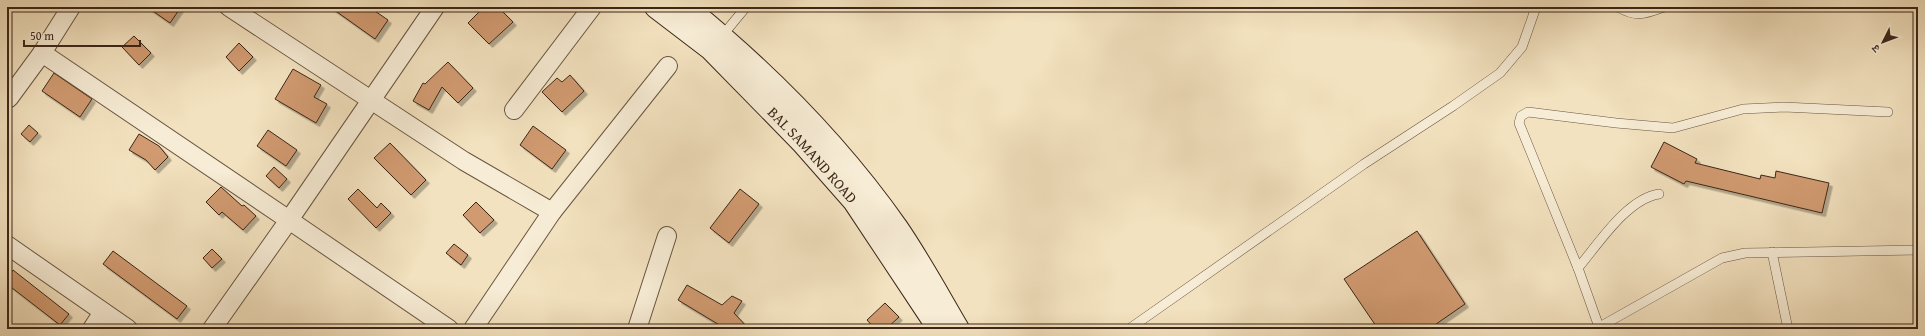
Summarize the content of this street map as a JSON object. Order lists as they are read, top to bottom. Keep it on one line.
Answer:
{"streets":{"main road":["BAL SAMAND ROAD"]},"scale_bar":"50 m","north":"bottom left"}
